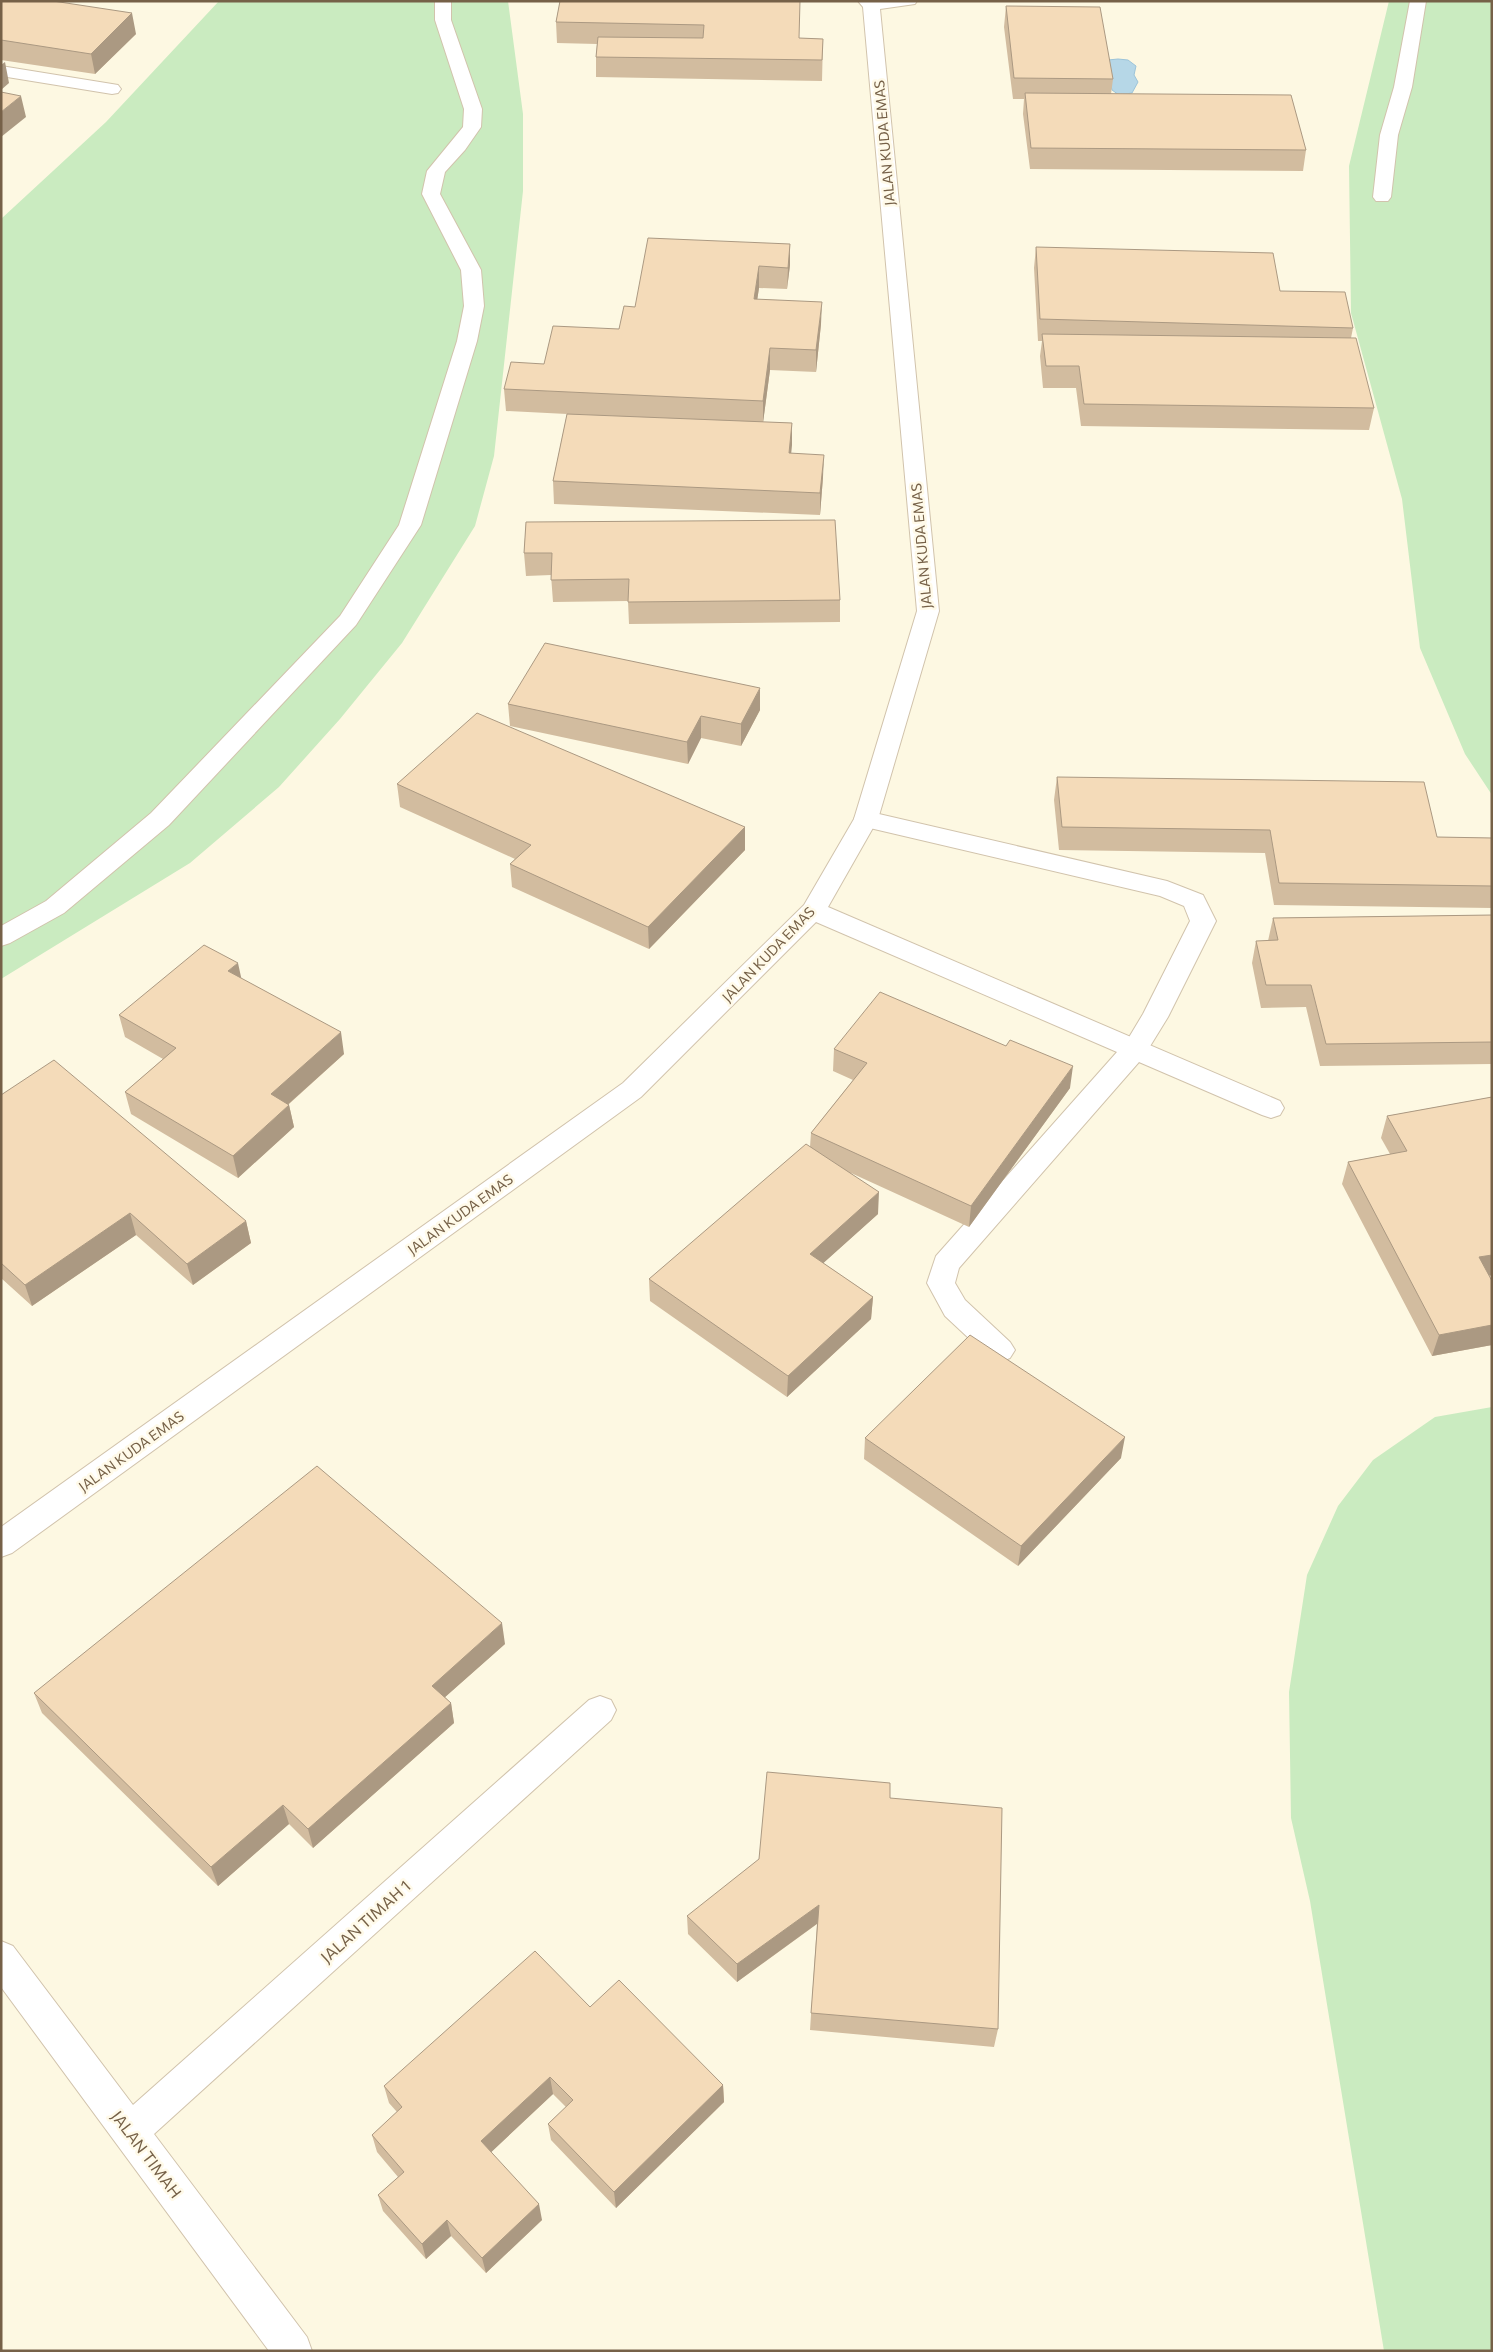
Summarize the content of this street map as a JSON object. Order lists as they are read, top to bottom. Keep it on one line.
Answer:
{"streets":{"street":["JALAN KUDA EMAS","JALAN TIMAH 1","JALAN TIMAH"]},"crossings":[["JALAN TIMAH 1","JALAN TIMAH"]]}
